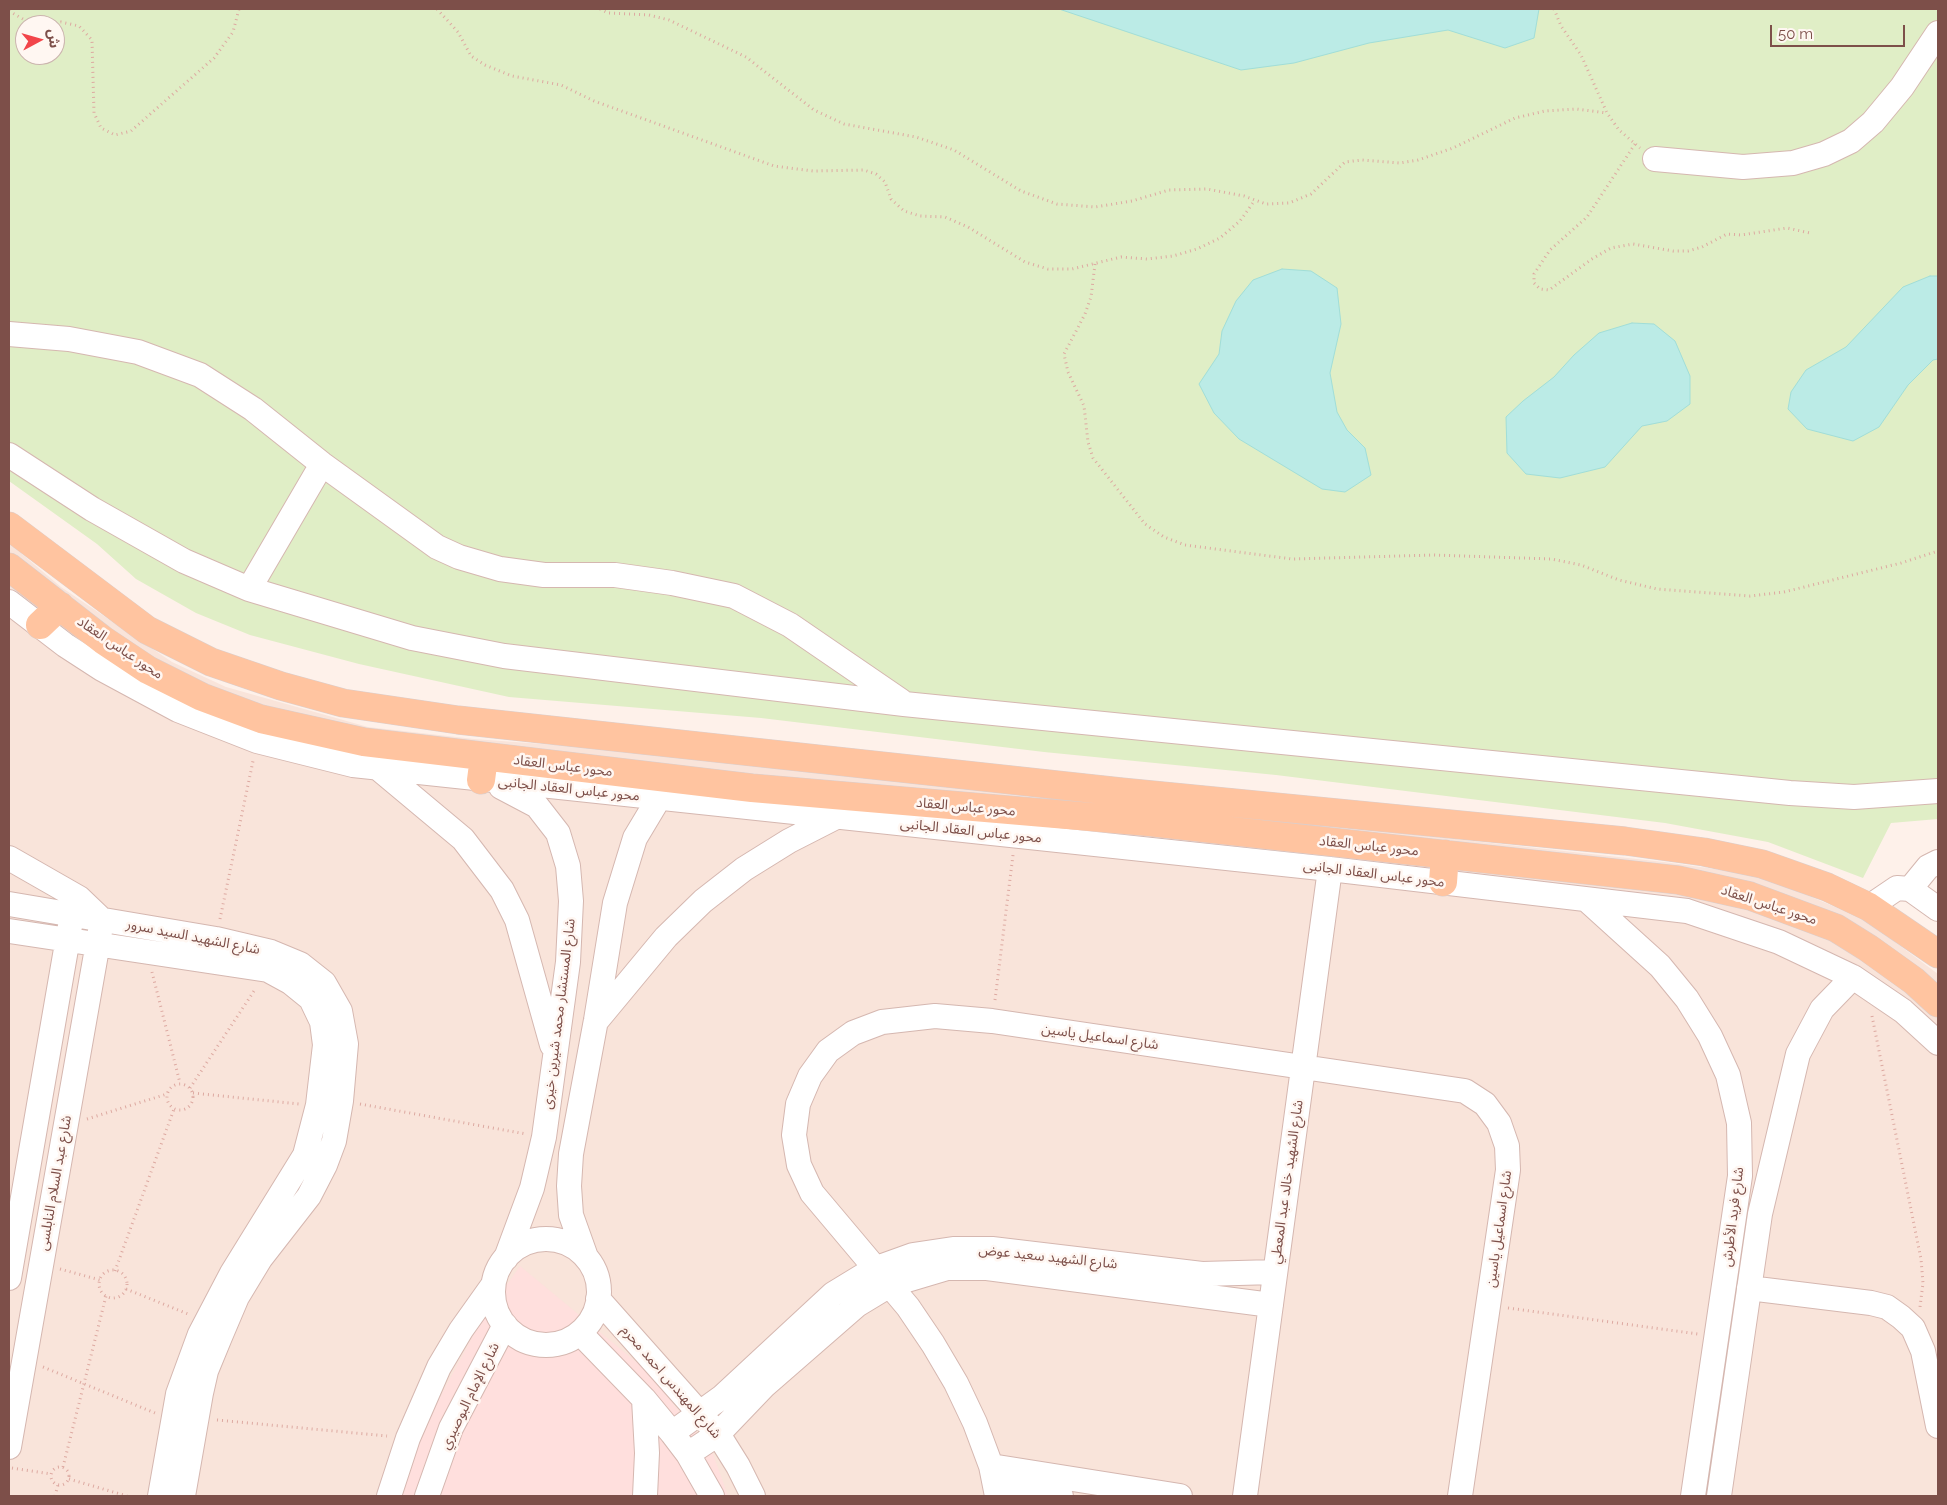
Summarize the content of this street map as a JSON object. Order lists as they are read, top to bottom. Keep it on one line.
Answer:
{"streets":{"main road":["محور عباس العقاد"],"street":["محور عباس العقاد الجانبى","شارع الشهيد السيد سرور","شارع المستشار محمد شيرين خيرى","شارع اسماعيل ياسين","شارع الشهيد خالد عبد المعطي","شارع عبد السلام النابلسى","شارع فريد الأطرش","شارع الشهيد سعيد عوض","شارع المهندس احمد محرم","شارع الإمام البوصيري"]},"crossings":[["محور عباس العقاد","محور عباس العقاد الجانبى"],["محور عباس العقاد","شارع المستشار محمد شيرين خيرى"],["محور عباس العقاد الجانبى","شارع المستشار محمد شيرين خيرى"],["محور عباس العقاد الجانبى","شارع الشهيد خالد عبد المعطي"],["محور عباس العقاد الجانبى","شارع فريد الأطرش"],["شارع الشهيد السيد سرور","شارع عبد السلام النابلسى"],["شارع المستشار محمد شيرين خيرى","شارع المهندس احمد محرم"],["شارع المستشار محمد شيرين خيرى","شارع الإمام البوصيري"],["شارع اسماعيل ياسين","شارع الشهيد خالد عبد المعطي"],["شارع اسماعيل ياسين","شارع الشهيد سعيد عوض"],["شارع الشهيد خالد عبد المعطي","شارع الشهيد سعيد عوض"],["شارع الشهيد سعيد عوض","شارع المهندس احمد محرم"],["شارع المهندس احمد محرم","شارع الإمام البوصيري"]],"scale_bar":"50 m","north":"right"}
